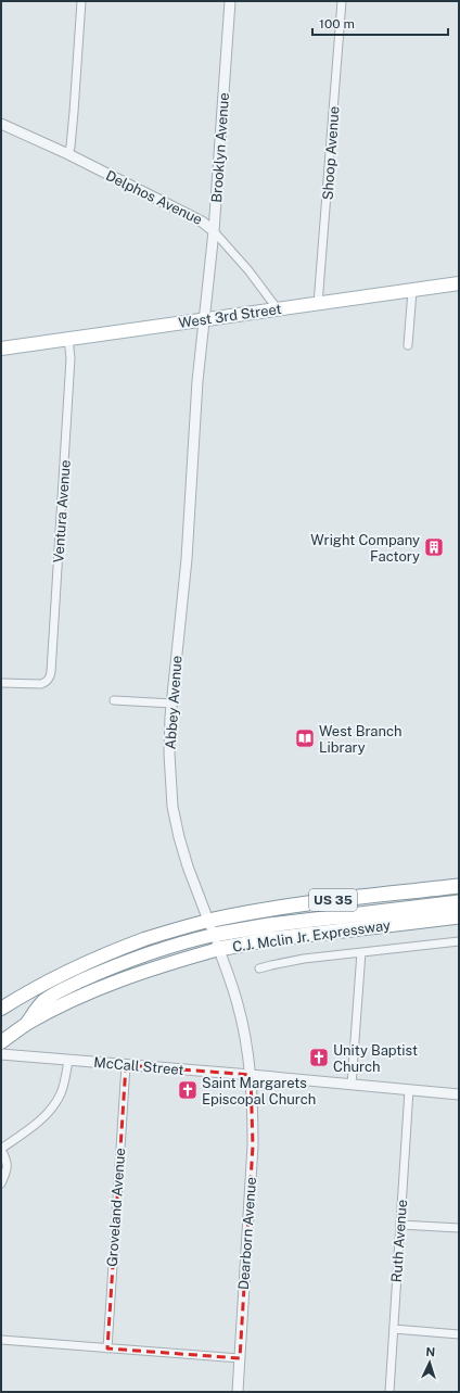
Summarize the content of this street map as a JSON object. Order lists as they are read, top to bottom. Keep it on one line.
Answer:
{"streets":{"highway":["US 35","C.J. Mclin Jr. Expressway"],"main road":["West 3rd Street"],"street":["Brooklyn Avenue","Shoop Avenue","Delphos Avenue","Ventura Avenue","Abbey Avenue","McCall Street","Groveland Avenue","Dearborn Avenue","Ruth Avenue"]},"crossings":[["Brooklyn Avenue","Delphos Avenue"],["Brooklyn Avenue","West 3rd Street"],["Brooklyn Avenue","Abbey Avenue"],["Shoop Avenue","West 3rd Street"],["Delphos Avenue","West 3rd Street"],["West 3rd Street","Ventura Avenue"],["West 3rd Street","Abbey Avenue"],["Abbey Avenue","US 35"],["Abbey Avenue","C.J. Mclin Jr. Expressway"],["Abbey Avenue","McCall Street"],["Abbey Avenue","Dearborn Avenue"],["McCall Street","Groveland Avenue"],["McCall Street","Dearborn Avenue"],["McCall Street","Ruth Avenue"]],"places":{"building":["Wright Company Factory"],"library":["West Branch Library"],"church":["Unity Baptist Church","Saint Margarets Episcopal Church"]},"scale_bar":"100 m","north":"top"}
